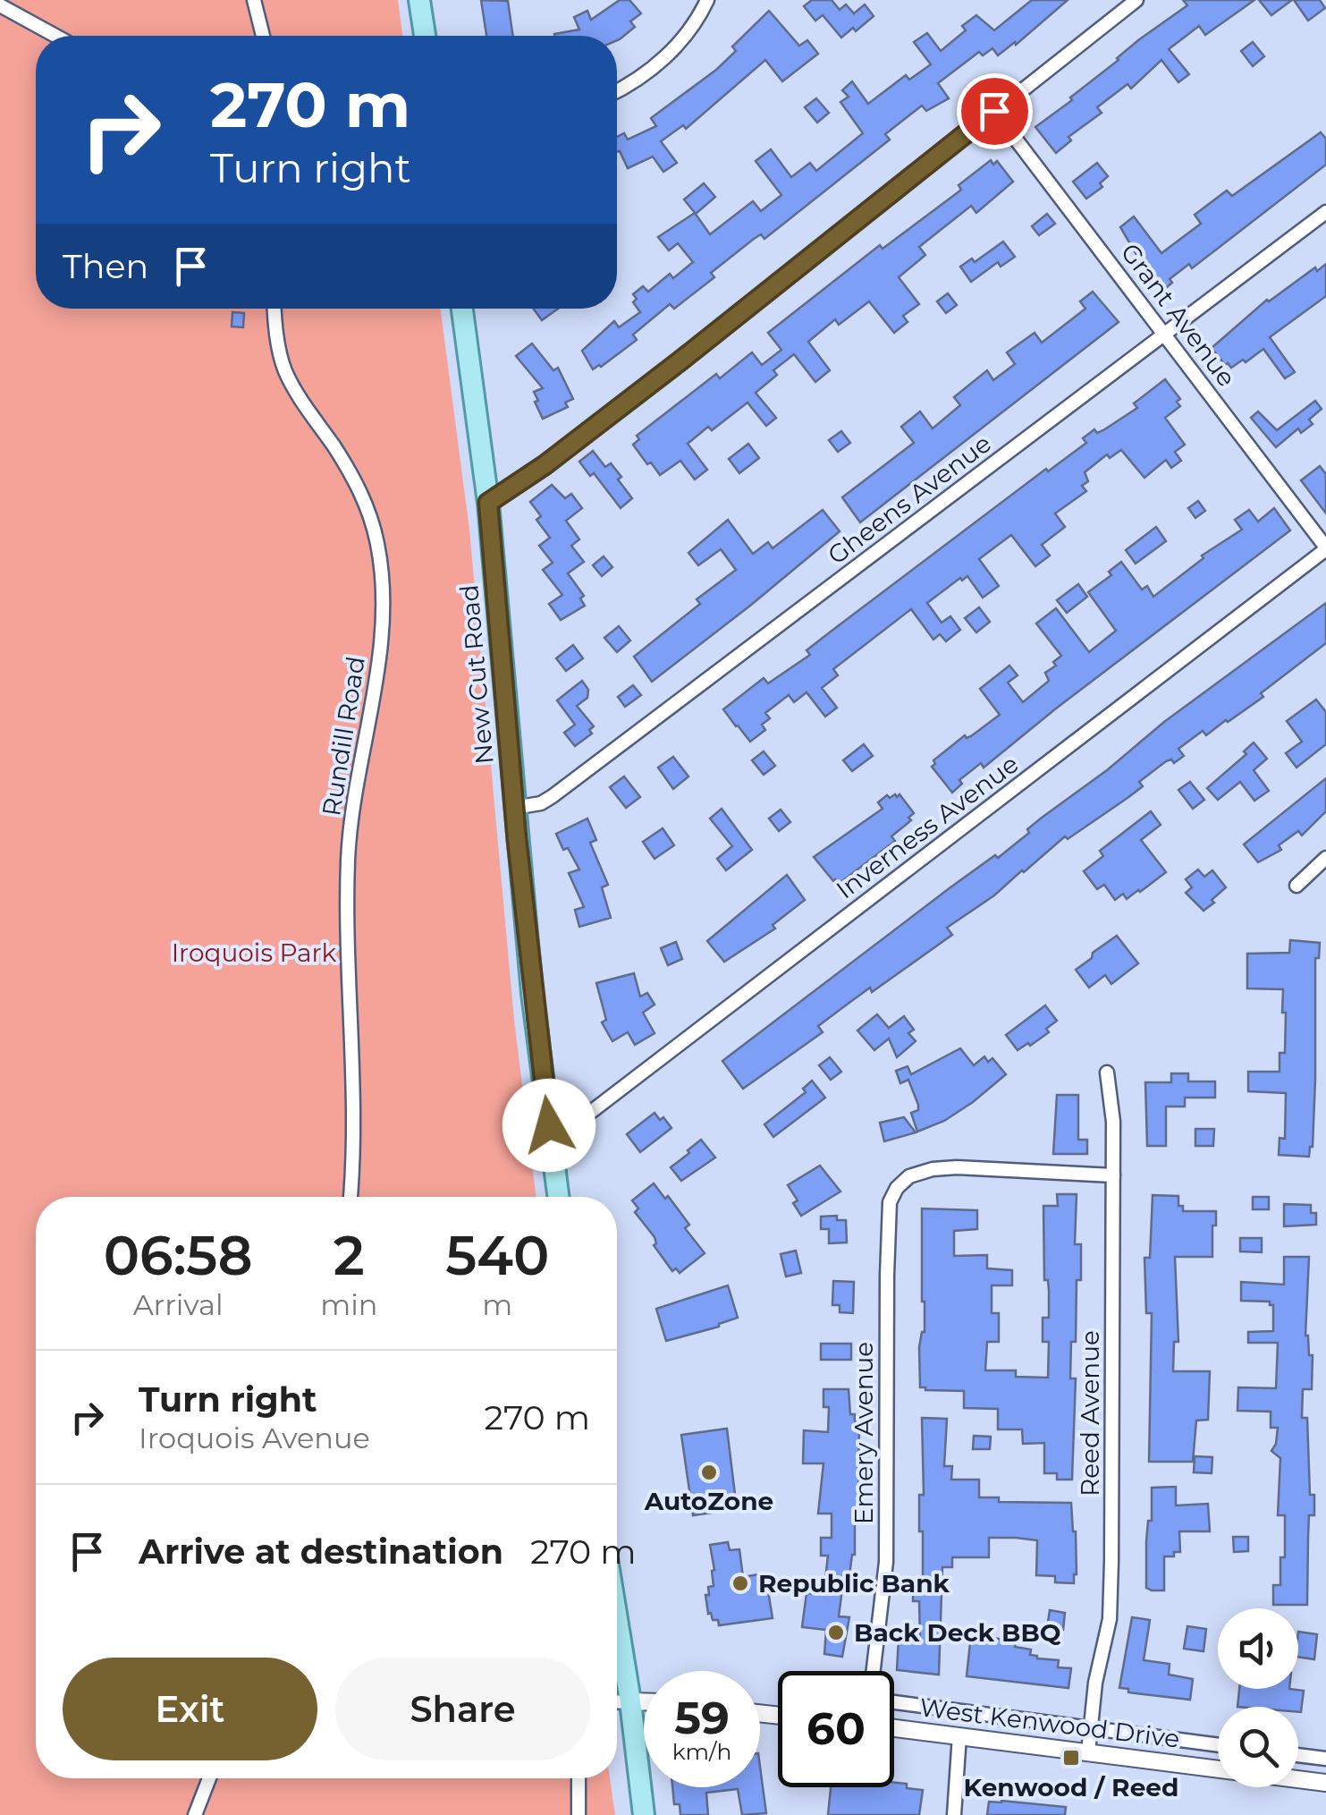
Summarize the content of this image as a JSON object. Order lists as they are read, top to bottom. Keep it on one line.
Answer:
{"streets":{"main road":["New Cut Road"],"street":["Grant Avenue","Gheens Avenue","Rundill Road","Inverness Avenue","Reed Avenue","Emery Avenue","West Kenwood Drive"]},"crossings":[["Grant Avenue","Gheens Avenue"],["Grant Avenue","Inverness Avenue"],["Gheens Avenue","New Cut Road"],["New Cut Road","Inverness Avenue"],["Reed Avenue","Emery Avenue"],["Reed Avenue","West Kenwood Drive"]],"parks":["Iroquois Park"],"places":{"other":["AutoZone","Republic Bank","Back Deck BBQ"],"transit":["Kenwood / Reed"]},"page":{"turn":["270 m","Turn right"],"then":"Then","eta":["06:58","Arrival","2","min","540","m"],"list":[{"name":"Turn right","note":"Iroquois Avenue","value":"270 m"},{"name":"Arrive at destination","value":"270 m"}],"buttons":["Exit","Share"],"speed":"59 km/h","limit":"60"}}
